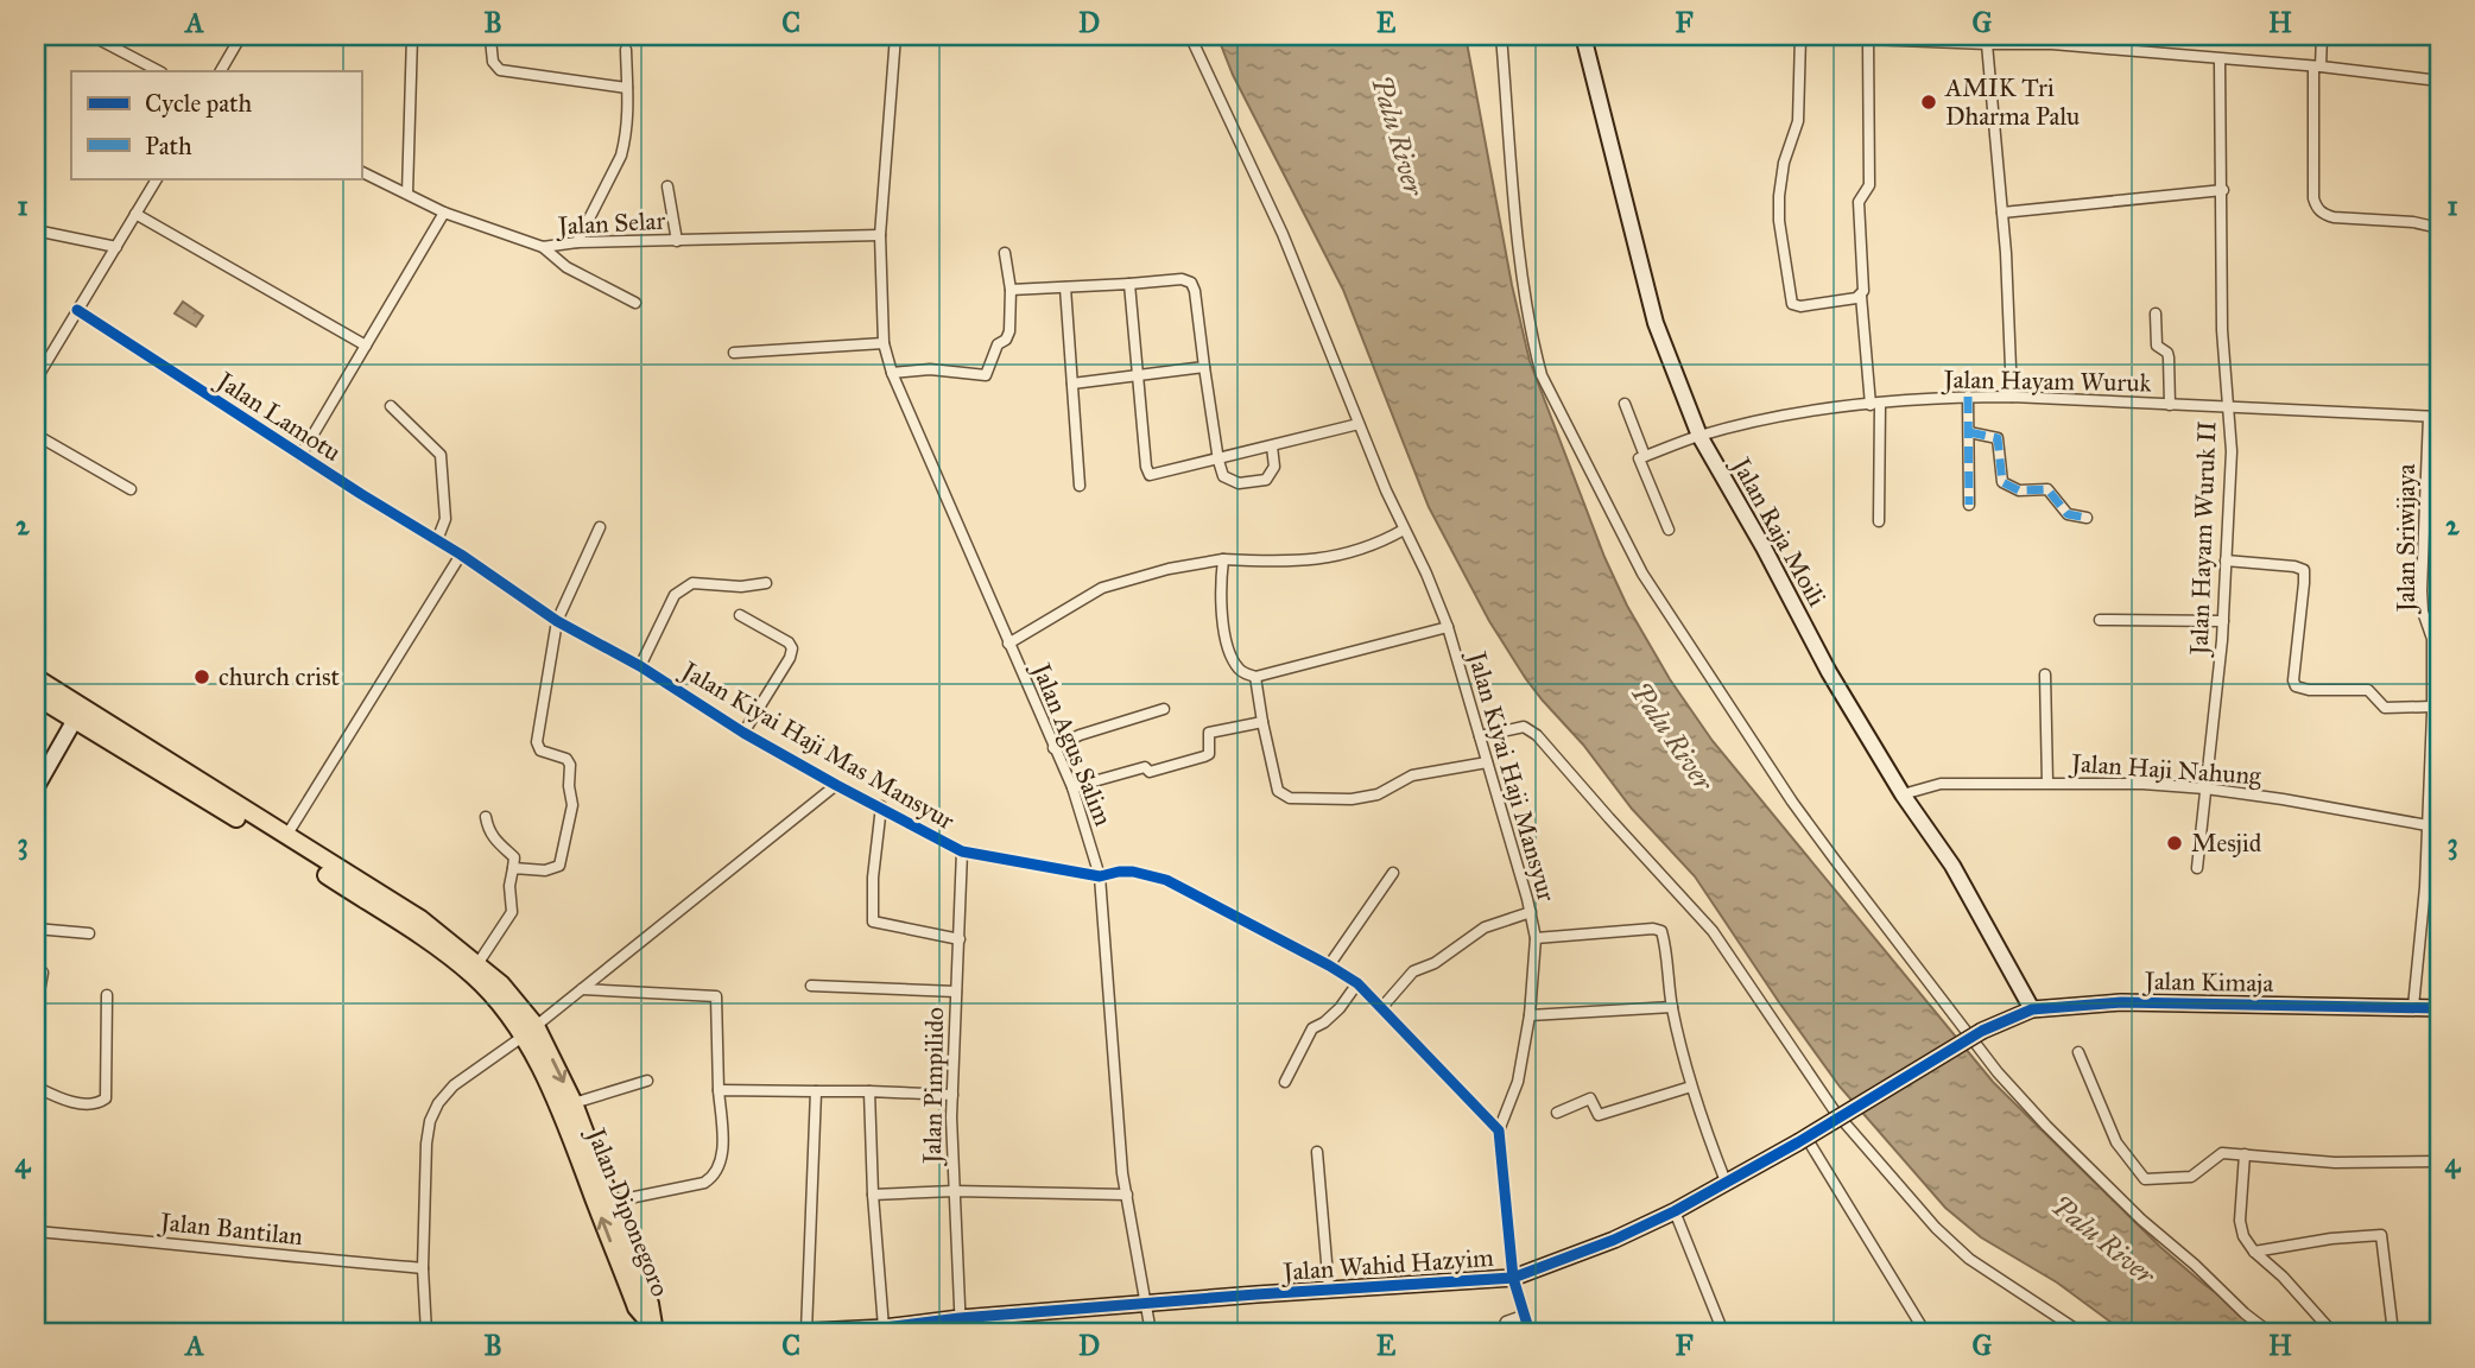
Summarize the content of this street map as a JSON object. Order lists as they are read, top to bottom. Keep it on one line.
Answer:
{"streets":{"highway":["Jalan Diponegoro"],"street":["Jalan Selar","Jalan Hayam Wuruk","Jalan Lamotu","Jalan Raja Moili","Jalan Hayam Wuruk II","Jalan Sriwijaya","Jalan Agus Salim","Jalan Kiyai Haji Mas Mansyur","Jalan Haji Nahung","Jalan Kiyai Haji Mansyur","Jalan Kimaja","Jalan Pimpilido","Jalan Bantilan","Jalan Wahid Hazyim"]},"crossings":[["Jalan Selar","Jalan Agus Salim"],["Jalan Hayam Wuruk","Jalan Raja Moili"],["Jalan Hayam Wuruk","Jalan Hayam Wuruk II"],["Jalan Hayam Wuruk","Jalan Sriwijaya"],["Jalan Lamotu","Jalan Kiyai Haji Mas Mansyur"],["Jalan Raja Moili","Jalan Haji Nahung"],["Jalan Raja Moili","Jalan Kimaja"],["Jalan Hayam Wuruk II","Jalan Haji Nahung"],["Jalan Sriwijaya","Jalan Haji Nahung"],["Jalan Sriwijaya","Jalan Kimaja"],["Jalan Agus Salim","Jalan Kiyai Haji Mas Mansyur"],["Jalan Agus Salim","Jalan Wahid Hazyim"],["Jalan Kiyai Haji Mas Mansyur","Jalan Kiyai Haji Mansyur"],["Jalan Kiyai Haji Mas Mansyur","Jalan Pimpilido"],["Jalan Kimaja","Jalan Wahid Hazyim"],["Jalan Pimpilido","Jalan Wahid Hazyim"]],"water":["Palu River"],"places":["AMIK Tri Dharma Palu","church crist","Mesjid"],"legend":["Cycle path","Path"],"grid":{"columns":["A","B","C","D","E","F","G","H"],"rows":["1","2","3","4"]}}
